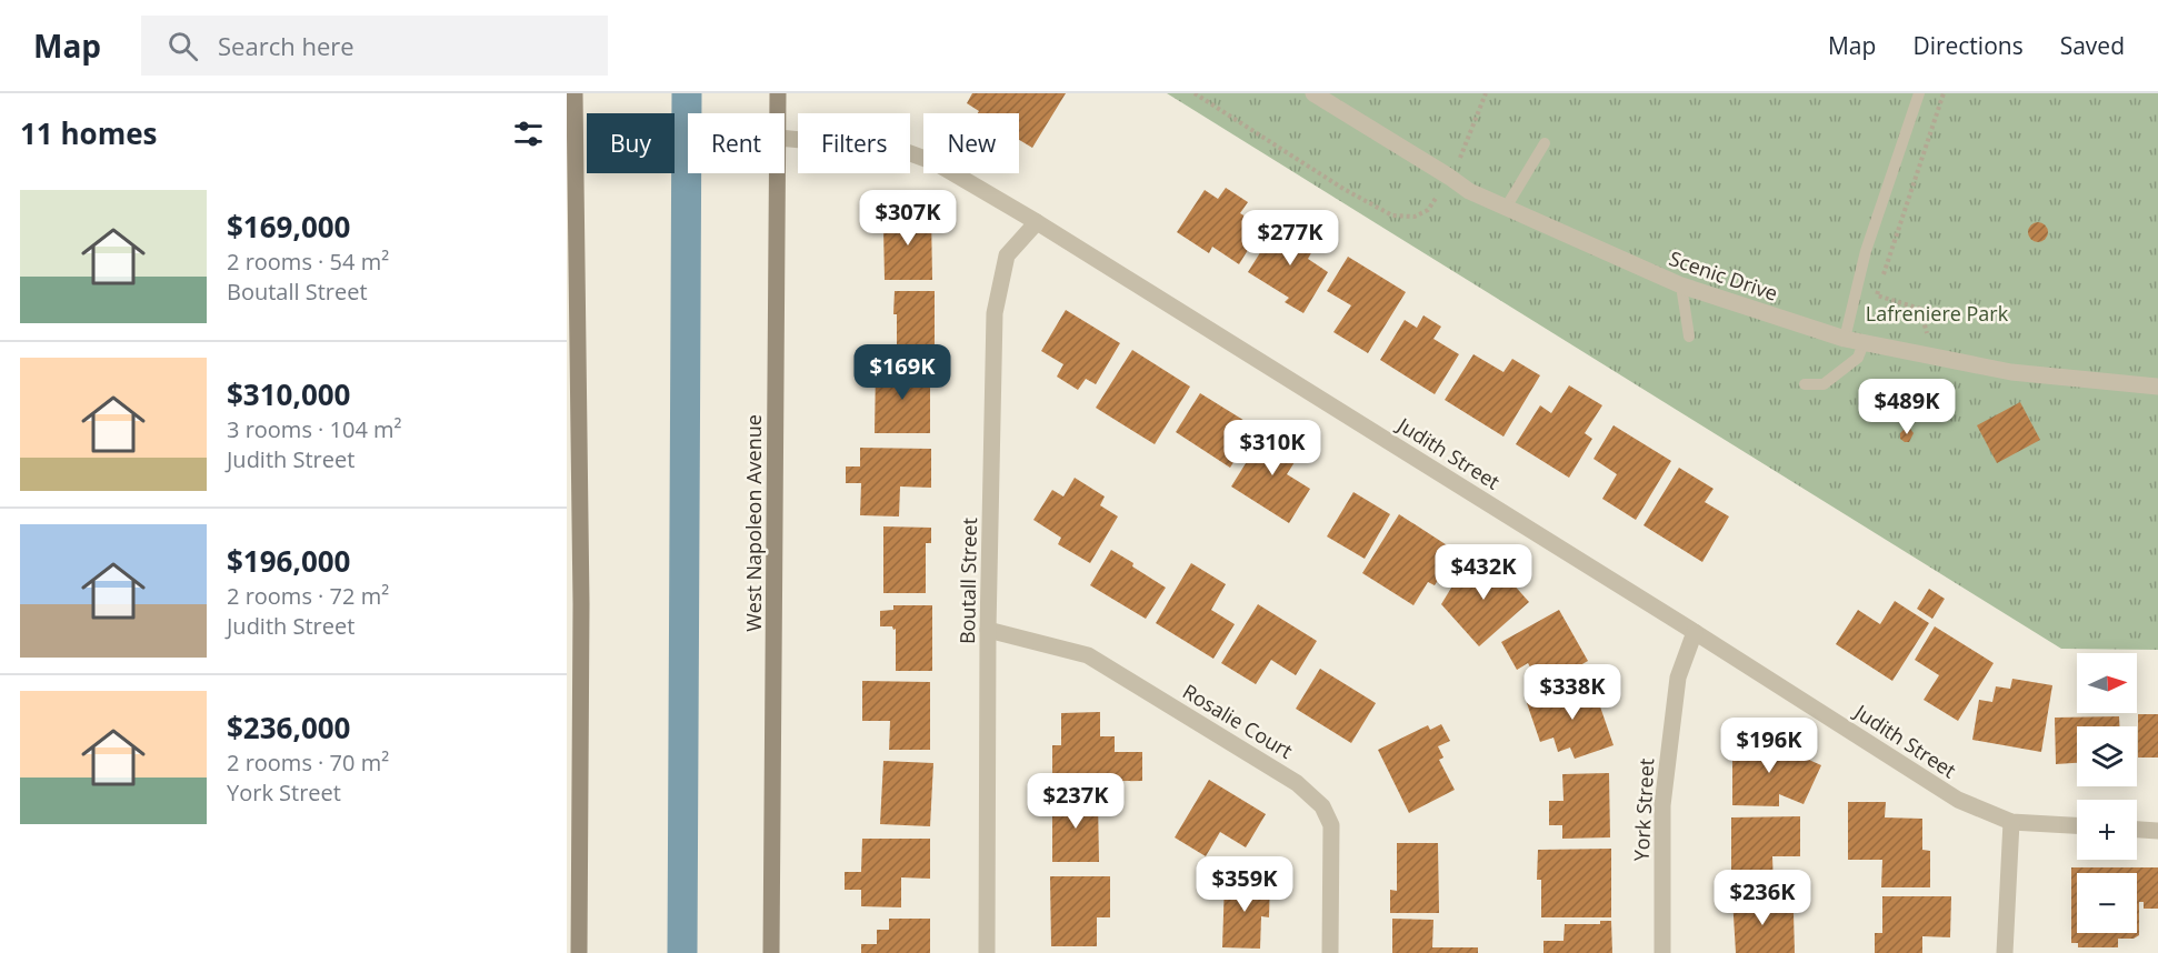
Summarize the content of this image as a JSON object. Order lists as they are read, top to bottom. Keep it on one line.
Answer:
{"streets":{"main road":["West Napoleon Avenue"],"street":["Scenic Drive","Judith Street","Boutall Street","Rosalie Court","York Street"]},"crossings":[["Judith Street","Boutall Street"],["Judith Street","York Street"],["Boutall Street","Rosalie Court"]],"parks":["Lafreniere Park"],"north":"right","page":{"header":"Map","search":"Search here","nav":["Map","Directions","Saved"],"heading":"11 homes","chip":["Buy","Rent","Filters","New"],"list":[{"name":"$169,000","note":"2 rooms · 54 m² · Boutall Street"},{"name":"$310,000","note":"3 rooms · 104 m² · Judith Street"},{"name":"$196,000","note":"2 rooms · 72 m² · Judith Street"},{"name":"$236,000","note":"2 rooms · 70 m² · York Street"}],"price":["$307K","$277K","$169K","$489K","$310K","$432K","$338K","$196K","$237K","$359K","$236K"],"map_buttons":["+","−"]}}
